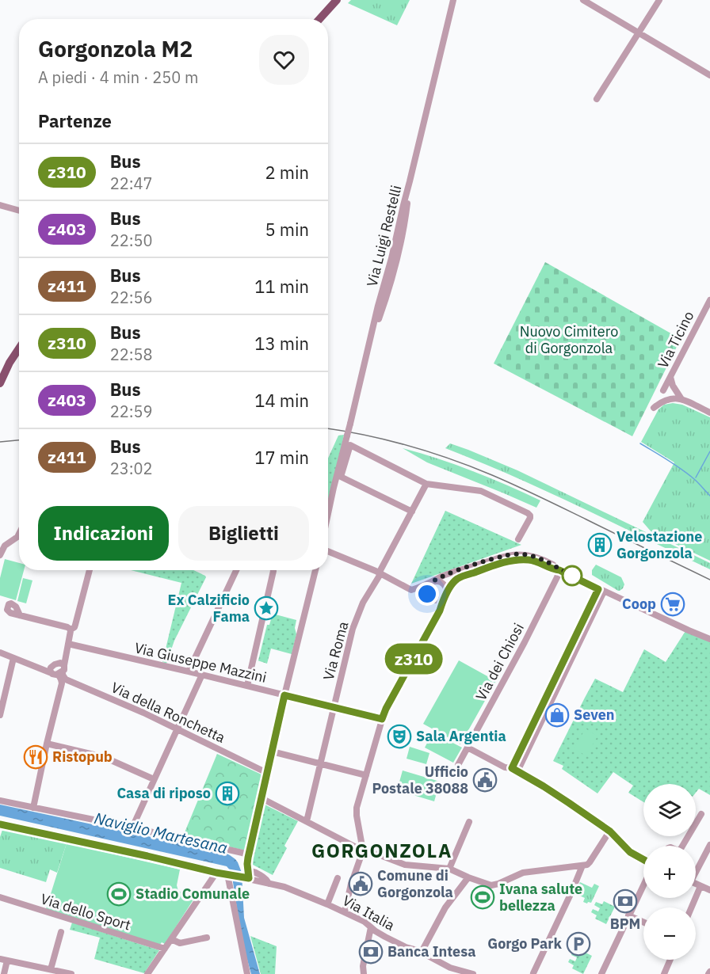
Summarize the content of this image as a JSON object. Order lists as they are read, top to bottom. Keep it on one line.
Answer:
{"streets":{"street":["Via Luigi Restelli","Via Ticino","Via Roma","Via dei Chiosi","Via Giuseppe Mazzini","Via della Ronchetta","Via dello Sport","Via Italia"]},"crossings":[["Via Roma","Via Giuseppe Mazzini"]],"districts":["GORGONZOLA"],"water":["Naviglio Martesana"],"parks":["Nuovo Cimitero di Gorgonzola"],"places":{"building":["Velostazione Gorgonzola","Casa di riposo"],"supermarket":["Coop"],"place":["Ex Calzificio Fama"],"shop":["Seven"],"theatre":["Sala Argentia"],"restaurant":["Ristopub"],"public building":["Ufficio Postale 38088","Comune di Gorgonzola"],"sports":["Stadio Comunale","Ivana salute bellezza"],"bank":["BPM","Banca Intesa"],"parking":["Gorgo Park"]},"lines":["bus line z310"],"page":{"on_map":"z310","heading":[["Gorgonzola M2","A piedi · 4 min · 250 m"],"Partenze"],"list":[{"mark":"z310","name":"Bus","note":"22:47","value":"2 min"},{"mark":"z403","name":"Bus","note":"22:50","value":"5 min"},{"mark":"z411","name":"Bus","note":"22:56","value":"11 min"},{"mark":"z310","name":"Bus","note":"22:58","value":"13 min"},{"mark":"z403","name":"Bus","note":"22:59","value":"14 min"},{"mark":"z411","name":"Bus","note":"23:02","value":"17 min"}],"buttons":["Indicazioni","Biglietti"],"map_buttons":["+","−"]}}
